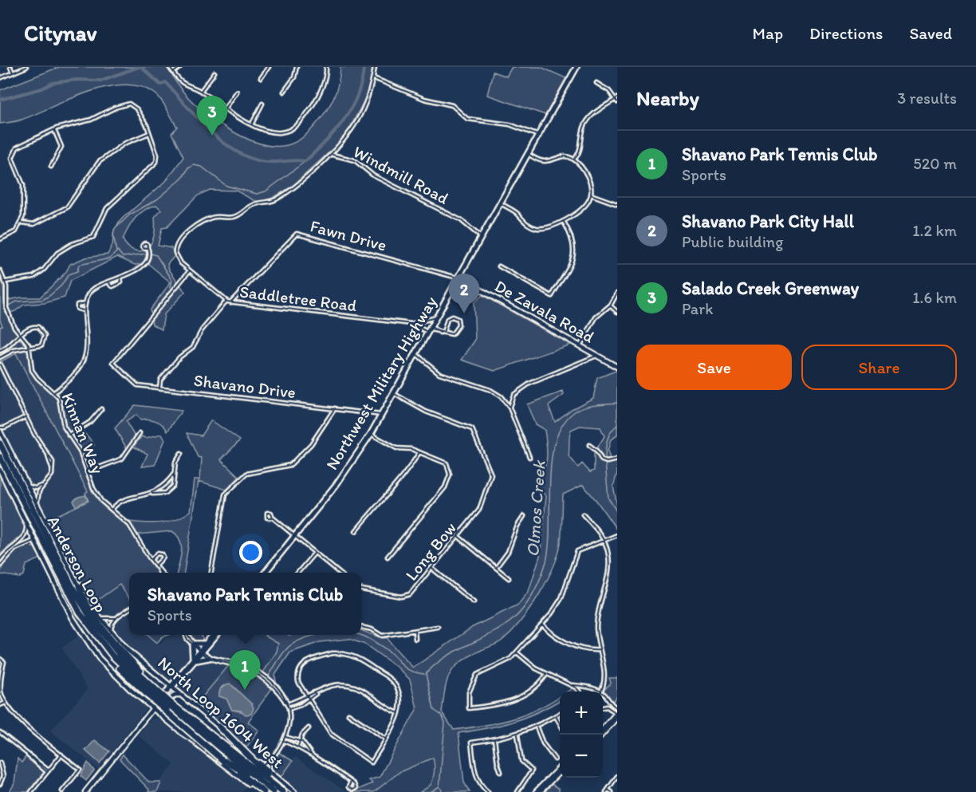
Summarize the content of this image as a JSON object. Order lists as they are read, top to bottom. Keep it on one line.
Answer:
{"streets":{"highway":["Anderson Loop"],"main road":["De Zavala Road","Northwest Military Highway","North Loop 1604 West"],"street":["Windmill Road","Fawn Drive","Saddletree Road","Shavano Drive","Kinnan Way","Long Bow"]},"crossings":[["Windmill Road","Saddletree Road"],["Windmill Road","Northwest Military Highway"],["Fawn Drive","Saddletree Road"],["Fawn Drive","De Zavala Road"],["Fawn Drive","Northwest Military Highway"],["Saddletree Road","Northwest Military Highway"],["Saddletree Road","Shavano Drive"],["De Zavala Road","Northwest Military Highway"],["Northwest Military Highway","Shavano Drive"],["Northwest Military Highway","Long Bow"]],"water":["Olmos Creek"],"page":{"header":"Citynav","nav":["Map","Directions","Saved"],"heading":["Nearby","3 results"],"pins":["3","2","1"],"list":[{"mark":"1","name":"Shavano Park Tennis Club","note":"Sports","value":"520 m"},{"mark":"2","name":"Shavano Park City Hall","note":"Public building","value":"1.2 km"},{"mark":"3","name":"Salado Creek Greenway","note":"Park","value":"1.6 km"}],"buttons":["Save","Share"],"popup":["Shavano Park Tennis Club","Sports"],"map_buttons":["+","−"]}}
